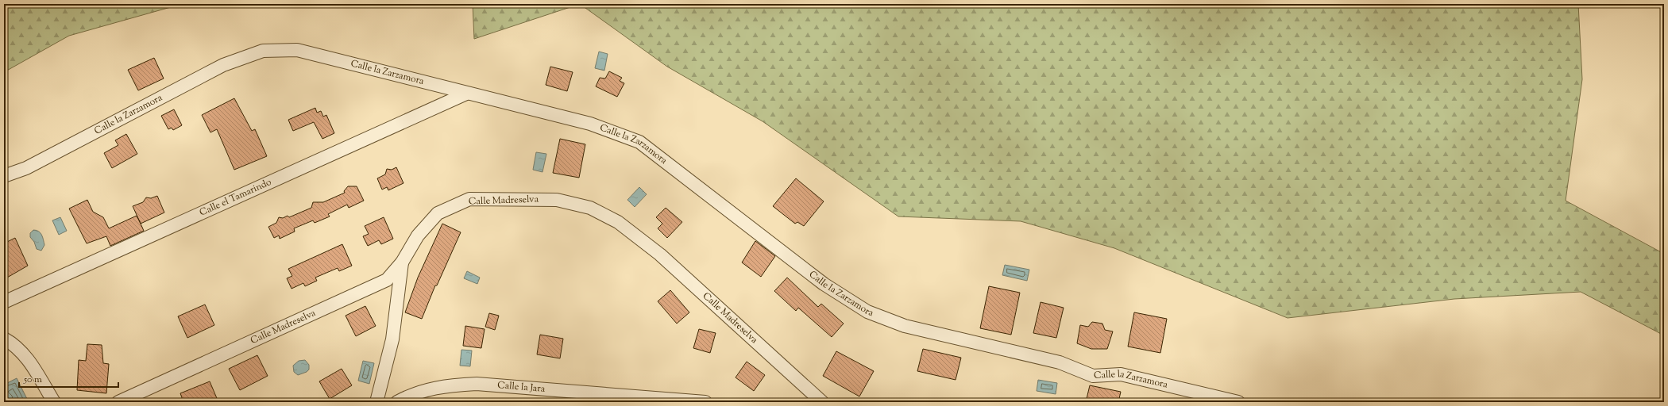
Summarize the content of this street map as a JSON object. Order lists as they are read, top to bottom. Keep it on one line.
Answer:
{"streets":{"street":["Calle la Zarzamora","Calle el Tamarindo","Calle Madreselva","Calle la Jara"]},"crossings":[["Calle la Zarzamora","Calle el Tamarindo"]],"scale_bar":"50 m"}
